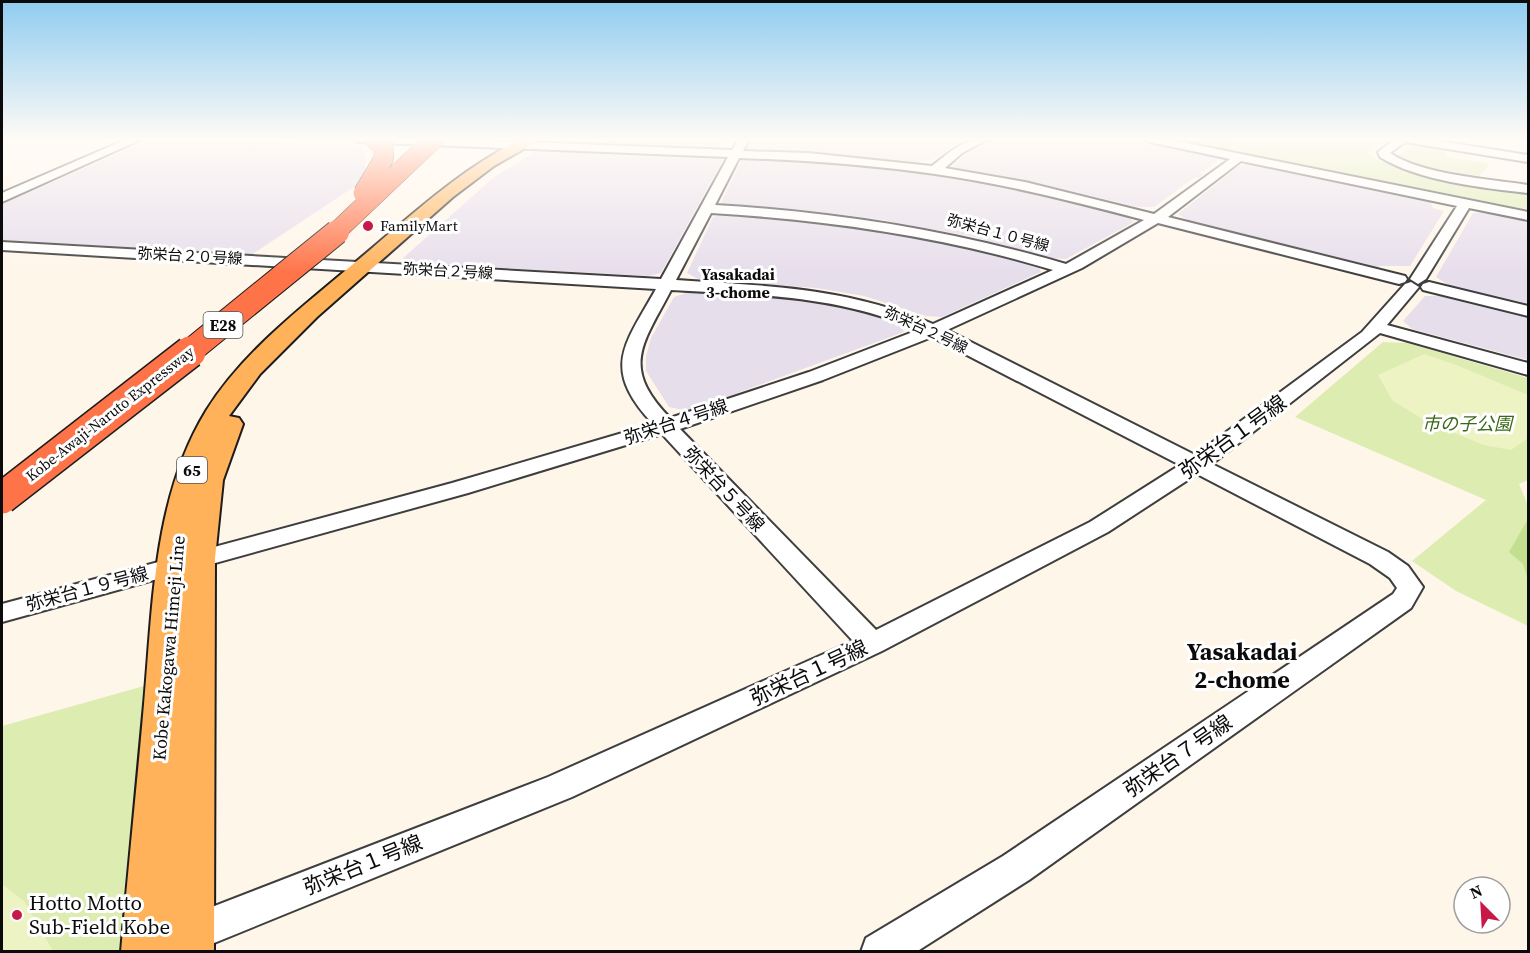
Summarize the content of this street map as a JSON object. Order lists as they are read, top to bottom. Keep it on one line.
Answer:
{"streets":{"highway":["E28","Kobe-Awaji-Naruto Expressway"],"main road":["65","Kobe Kakogawa Himeji Line"],"street":["弥栄台１０号線","弥栄台２０号線","弥栄台２号線","弥栄台４号線","弥栄台１号線","弥栄台５号線","弥栄台１９号線","弥栄台７号線"]},"crossings":[["弥栄台１０号線","弥栄台４号線"],["弥栄台１０号線","弥栄台５号線"],["弥栄台２０号線","弥栄台２号線"],["弥栄台２０号線","Kobe Kakogawa Himeji Line"],["弥栄台２号線","弥栄台４号線"],["弥栄台２号線","弥栄台１号線"],["弥栄台２号線","弥栄台５号線"],["弥栄台２号線","Kobe Kakogawa Himeji Line"],["弥栄台２号線","弥栄台７号線"],["弥栄台４号線","弥栄台５号線"],["弥栄台４号線","弥栄台１９号線"],["弥栄台４号線","Kobe Kakogawa Himeji Line"],["弥栄台１号線","弥栄台５号線"],["弥栄台１号線","Kobe Kakogawa Himeji Line"],["弥栄台１号線","弥栄台７号線"],["弥栄台１９号線","Kobe Kakogawa Himeji Line"]],"districts":["Yasakadai 3-chome","Yasakadai 2-chome"],"parks":["市の子公園"],"places":["FamilyMart","Hotto Motto Sub-Field Kobe"],"north":"top left"}
